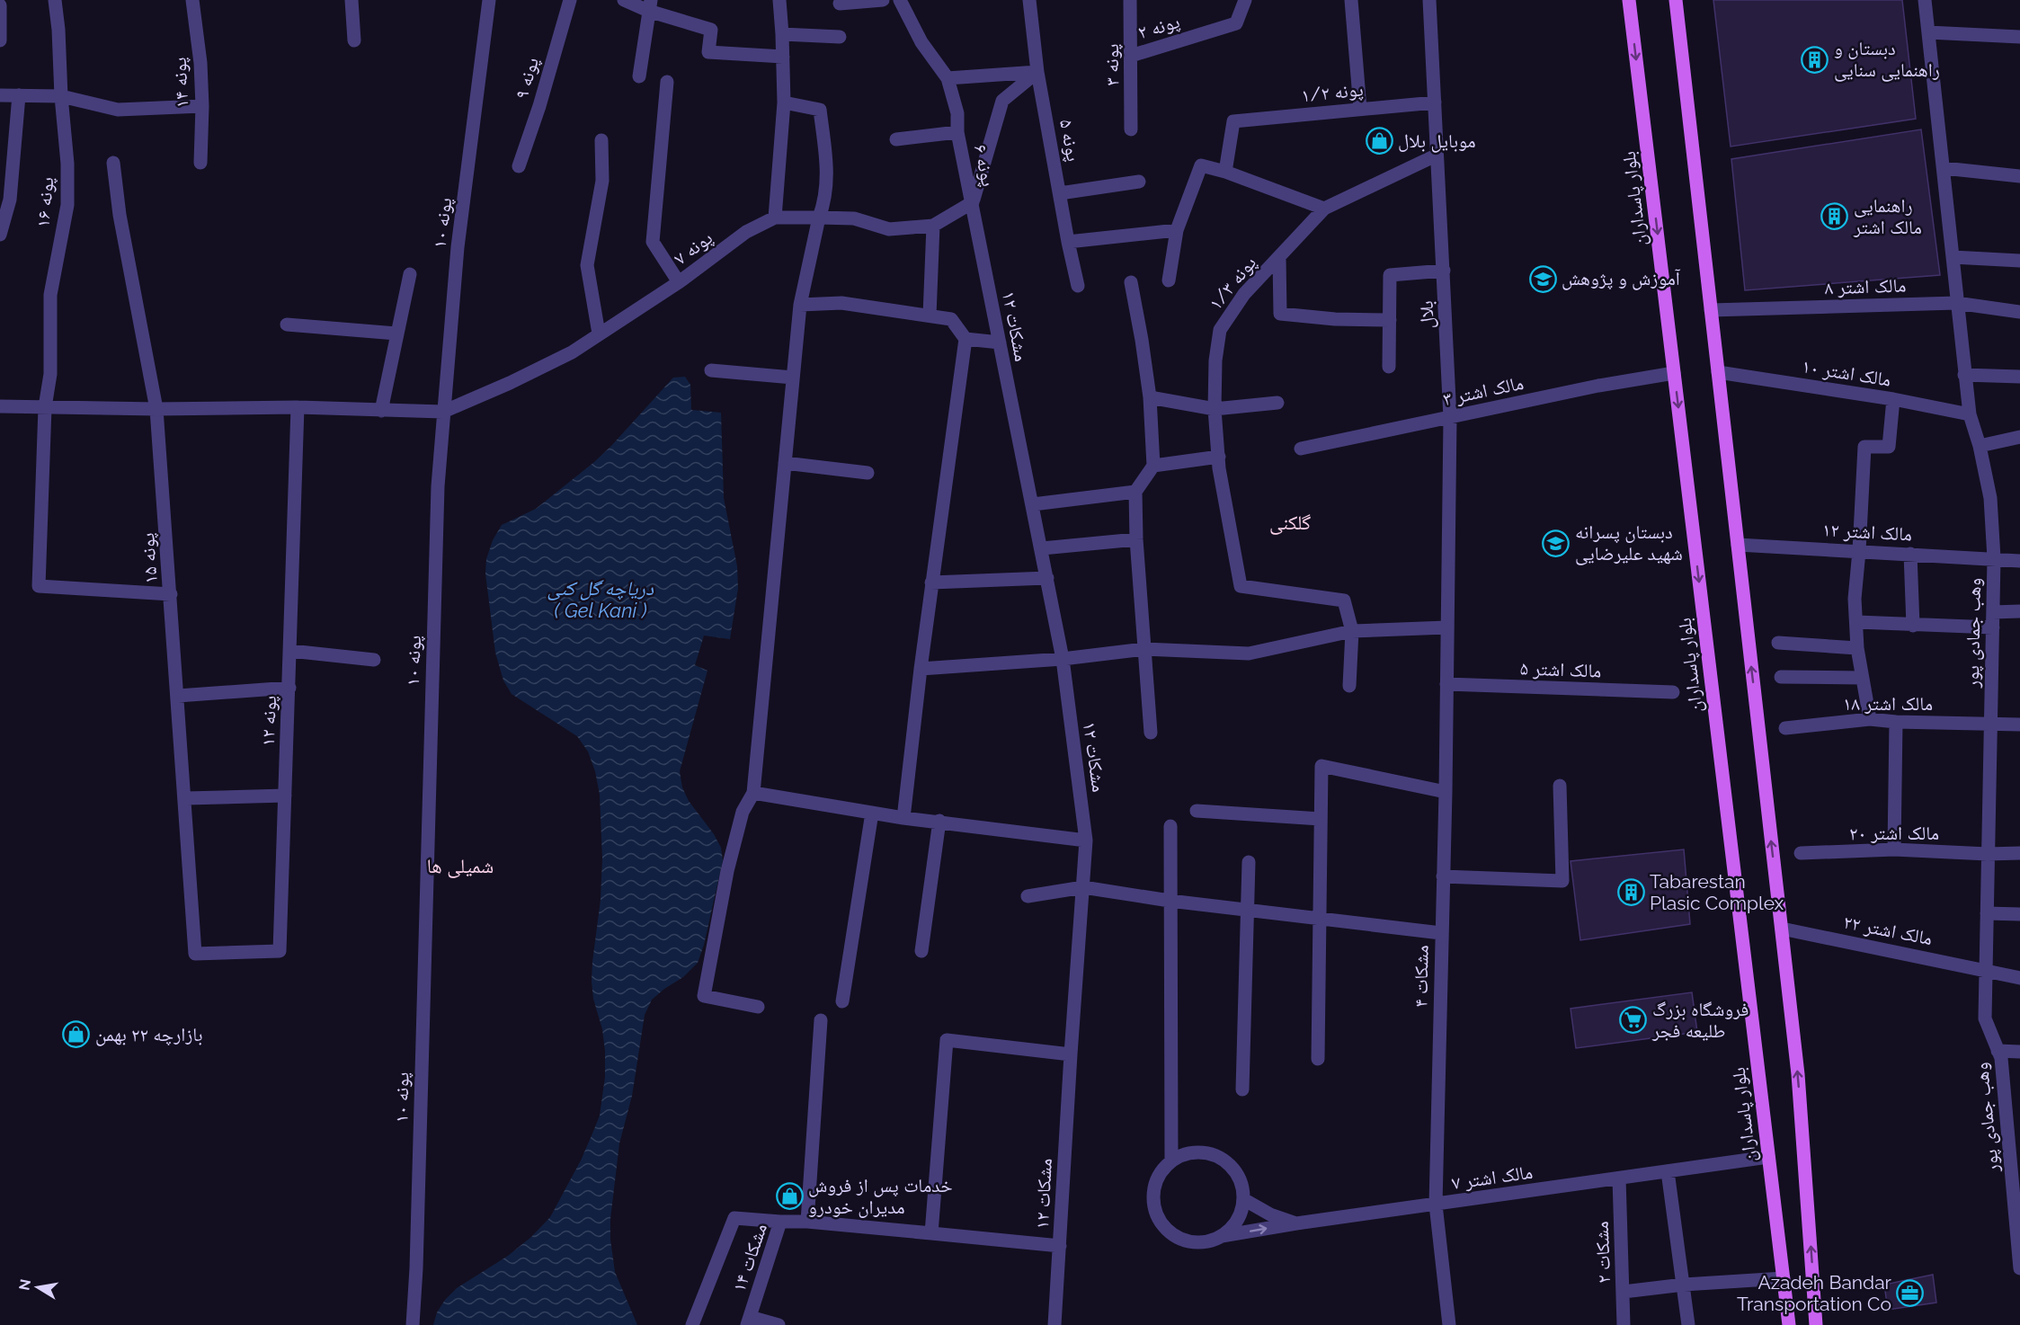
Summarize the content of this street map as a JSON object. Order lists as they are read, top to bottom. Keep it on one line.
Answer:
{"streets":{"main road":["بلوار پاسداران"],"street":["پونه ۲","پونه ۳","پونه ۹","پونه ۱۴","پونه ۱/۲","پونه ۵","پونه ۶","پونه ۱۶","پونه ۱۰","پونه ۷","پونه ۱/۳","مالک اشتر ۸","بلال","مشکات ۱۲","مالک اشتر ۱۰","مالک اشتر ۳","مالک اشتر ۱۲","پونه ۱۵","وهب جمادی پور","مالک اشتر ۵","مالک اشتر ۱۸","پونه ۱۲","مالک اشتر ۲۰","مالک اشتر ۲۲","مشکات ۴","مالک اشتر ۷","مشکات ۲","مشکات ۱۴"]},"crossings":[["پونه ۲","پونه ۳"],["پونه ۱/۲","بلال"],["پونه ۶","پونه ۷"],["پونه ۶","مشکات ۱۲"],["بلوار پاسداران","مالک اشتر ۳"],["بلوار پاسداران","مالک اشتر ۷"],["پونه ۱۶","پونه ۱۵"],["پونه ۱۰","پونه ۷"],["پونه ۱/۳","بلال"],["مالک اشتر ۸","وهب جمادی پور"],["بلال","مالک اشتر ۳"],["بلال","مشکات ۴"],["مشکات ۱۲","مشکات ۱۴"],["مالک اشتر ۱۰","وهب جمادی پور"],["مالک اشتر ۱۲","وهب جمادی پور"],["پونه ۱۵","پونه ۱۲"],["وهب جمادی پور","مالک اشتر ۱۸"],["وهب جمادی پور","مالک اشتر ۲۰"],["وهب جمادی پور","مالک اشتر ۲۲"],["مالک اشتر ۵","مشکات ۴"],["مشکات ۴","مالک اشتر ۷"],["مالک اشتر ۷","مشکات ۲"]],"districts":["گلکنی","شمیلی ها"],"water":["دریاچه گل کنی ( Gel Kani )"],"places":{"building":["دبستان و راهنمایی سنایی","راهنمایی مالک اشتر","Tabarestan Plasic Complex"],"shop":["موبایل بلال","بازارچه ۲۲ بهمن","خدمات پس از فروش مدیران خودرو"],"school or university":["آموزش و پژوهش","دبستان پسرانه شهید علیرضایی"],"supermarket":["فروشگاه بزرگ طلیعه فجر"],"office":["Azadeh Bandar Transportation Co"]},"north":"left"}
